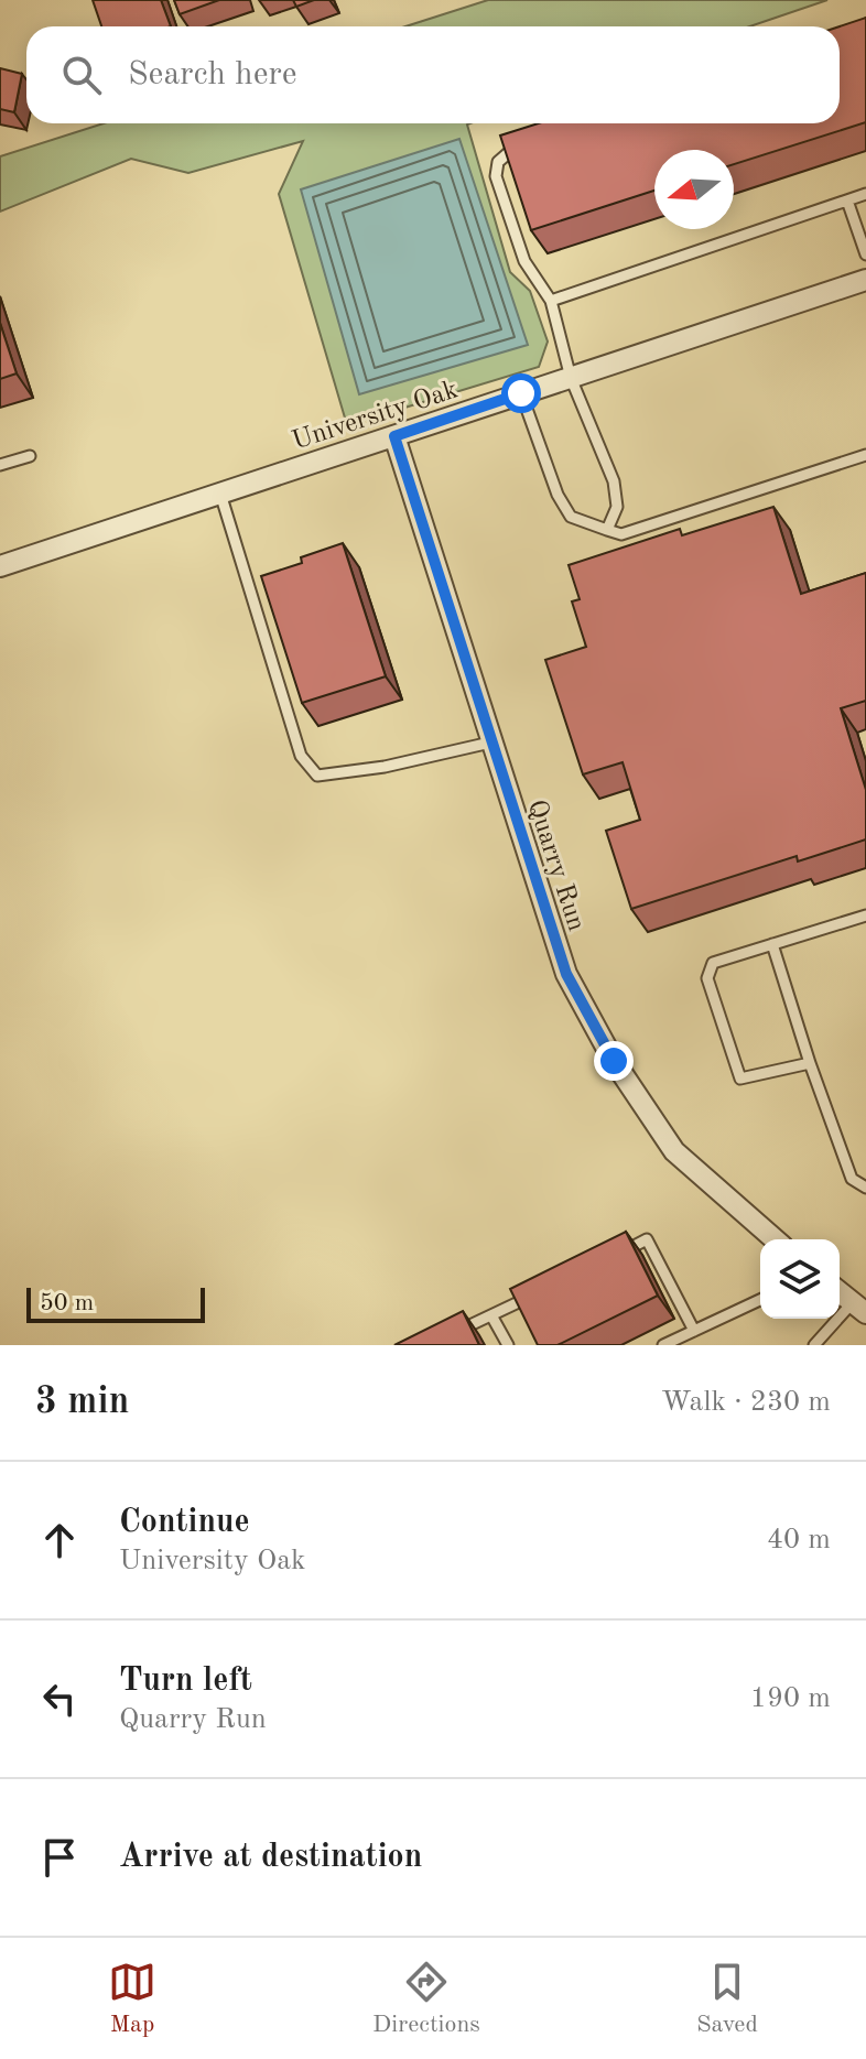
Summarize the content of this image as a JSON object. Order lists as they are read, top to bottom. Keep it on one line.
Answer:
{"streets":{"street":["University Oak","Quarry Run"]},"crossings":[["University Oak","Quarry Run"]],"scale_bar":"50 m","north":"left","page":{"search":"Search here","scale":"50 m","heading":["3 min","Walk · 230 m"],"list":[["Continue","University Oak","40 m"],["Turn left","Quarry Run","190 m"],"Arrive at destination"],"nav":["Map","Directions","Saved"]}}
